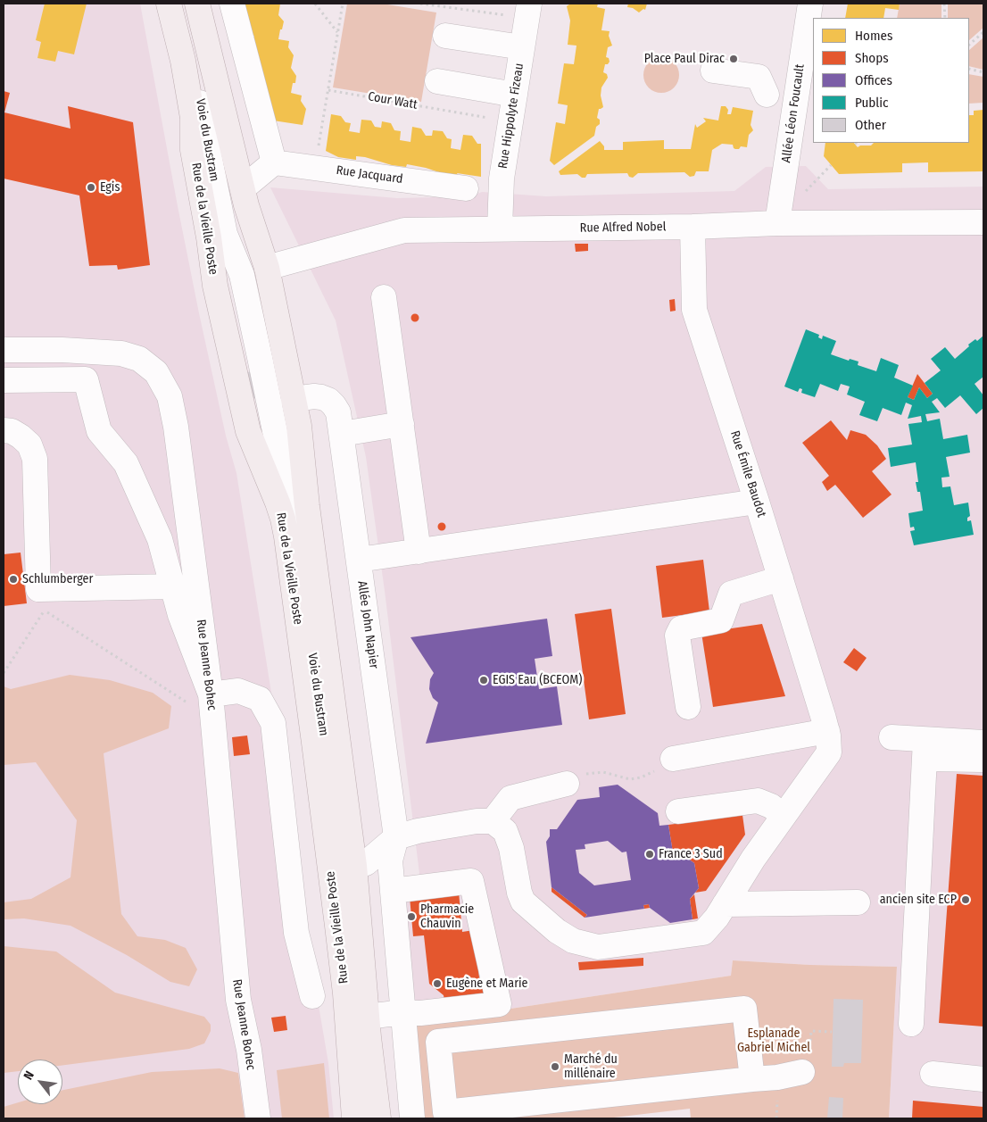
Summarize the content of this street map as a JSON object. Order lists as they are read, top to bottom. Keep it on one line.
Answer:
{"streets":{"main road":["Rue de la Vieille Poste"],"street":["Allée Léon Foucault","Rue Hippolyte Fizeau","Voie du Bustram","Rue Jacquard","Rue Alfred Nobel","Rue Émile Baudot","Allée John Napier","Rue Jeanne Bohec"],"path":["Cour Watt"]},"crossings":[["Allée Léon Foucault","Rue Alfred Nobel"],["Rue Hippolyte Fizeau","Rue Alfred Nobel"],["Voie du Bustram","Rue de la Vieille Poste"],["Rue de la Vieille Poste","Rue Alfred Nobel"],["Rue de la Vieille Poste","Allée John Napier"],["Rue Alfred Nobel","Rue Émile Baudot"]],"parks":["Esplanade Gabriel Michel"],"places":["Place Paul Dirac","Egis","Schlumberger","EGIS Eau (BCEOM)","France 3 Sud","ancien site ECP","Pharmacie Chauvin","Eugène et Marie","Marché du millénaire"],"legend":["Homes","Shops","Offices","Public","Other"],"north":"top left"}
